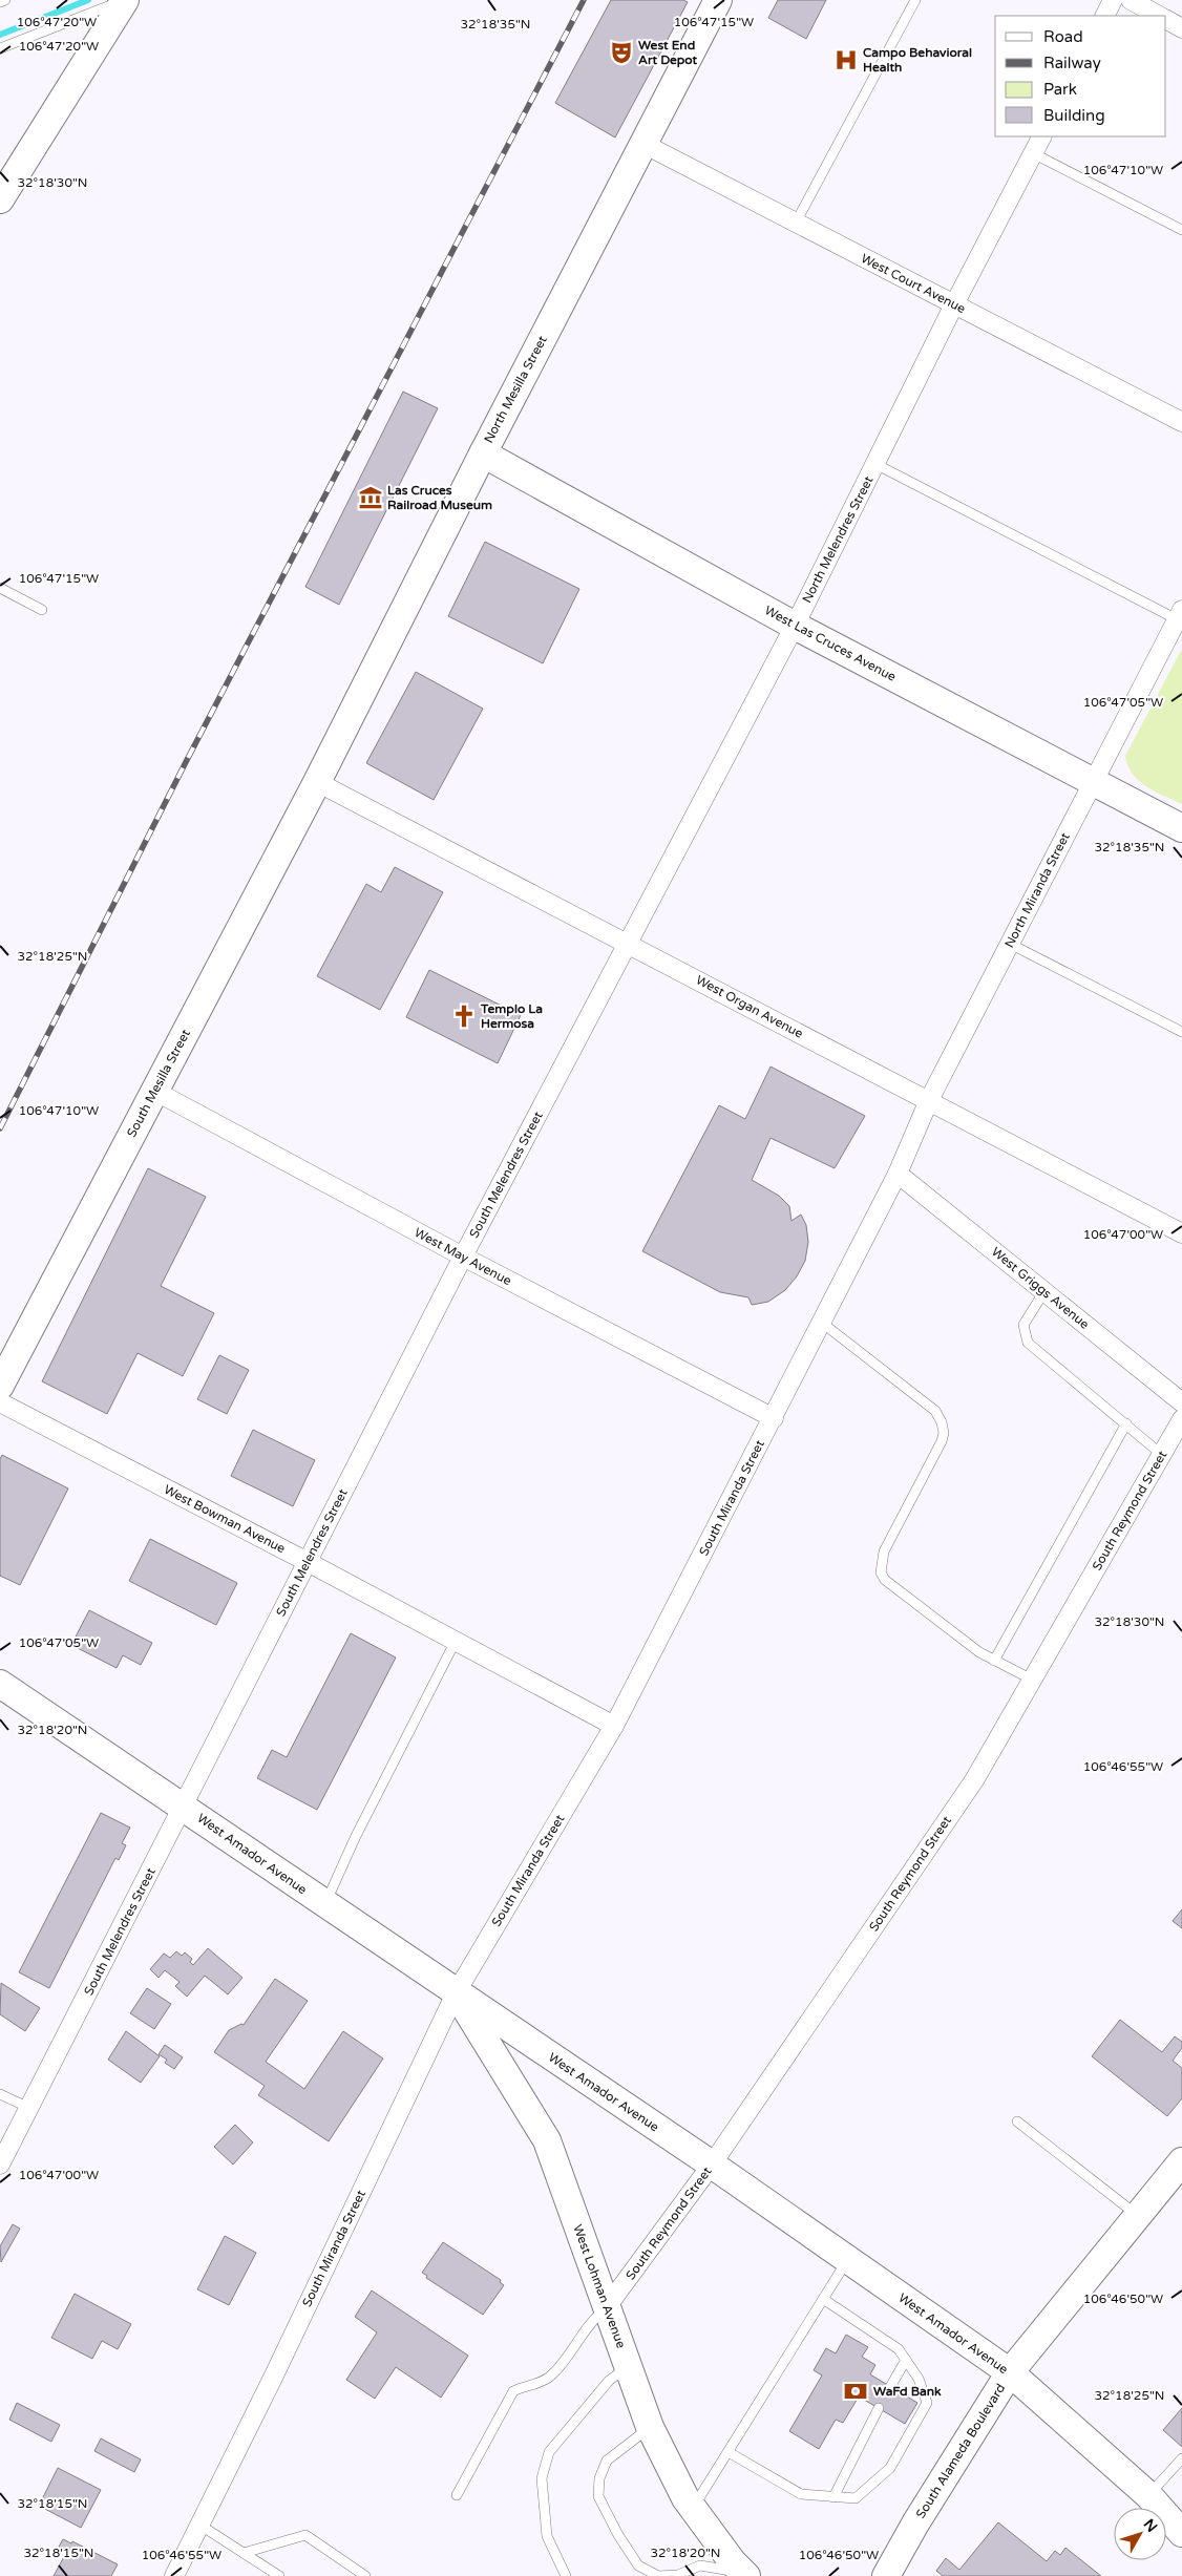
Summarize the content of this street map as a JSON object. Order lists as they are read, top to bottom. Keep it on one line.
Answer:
{"streets":{"main road":["North Mesilla Street","West Las Cruces Avenue","South Mesilla Street","West Amador Avenue","West Lohman Avenue","South Alameda Boulevard"],"street":["West Court Avenue","North Melendres Street","North Miranda Street","West Organ Avenue","South Melendres Street","West May Avenue","West Griggs Avenue","South Miranda Street","South Reymond Street","West Bowman Avenue"]},"crossings":[["West Court Avenue","North Mesilla Street"],["West Court Avenue","North Melendres Street"],["North Mesilla Street","West Las Cruces Avenue"],["North Mesilla Street","West Organ Avenue"],["North Mesilla Street","South Mesilla Street"],["North Melendres Street","West Las Cruces Avenue"],["North Melendres Street","West Organ Avenue"],["North Melendres Street","South Melendres Street"],["West Las Cruces Avenue","North Miranda Street"],["North Miranda Street","West Organ Avenue"],["North Miranda Street","West Griggs Avenue"],["North Miranda Street","South Miranda Street"],["West Organ Avenue","South Mesilla Street"],["West Organ Avenue","South Melendres Street"],["South Mesilla Street","West May Avenue"],["South Melendres Street","West May Avenue"],["South Melendres Street","West Bowman Avenue"],["South Melendres Street","West Amador Avenue"],["West May Avenue","South Miranda Street"],["West Griggs Avenue","South Miranda Street"],["South Miranda Street","West Bowman Avenue"],["South Miranda Street","West Amador Avenue"],["South Miranda Street","West Lohman Avenue"],["South Reymond Street","West Amador Avenue"],["South Reymond Street","West Lohman Avenue"],["West Amador Avenue","West Lohman Avenue"],["West Amador Avenue","South Alameda Boulevard"]],"places":{"theatre":["West End Art Depot"],"hospital":["Campo Behavioral Health"],"museum":["Las Cruces Railroad Museum"],"church":["Templo La Hermosa"],"bank":["WaFd Bank"]},"legend":["Road","Railway","Park","Building"],"north":"top right","coordinates":["106°47'20\"W","106°47'15\"W","32°18'35\"N","106°47'10\"W","32°18'30\"N","106°47'05\"W","32°18'25\"N","106°47'00\"W","32°18'20\"N","106°46'55\"W","106°46'50\"W","32°18'15\"N"]}
